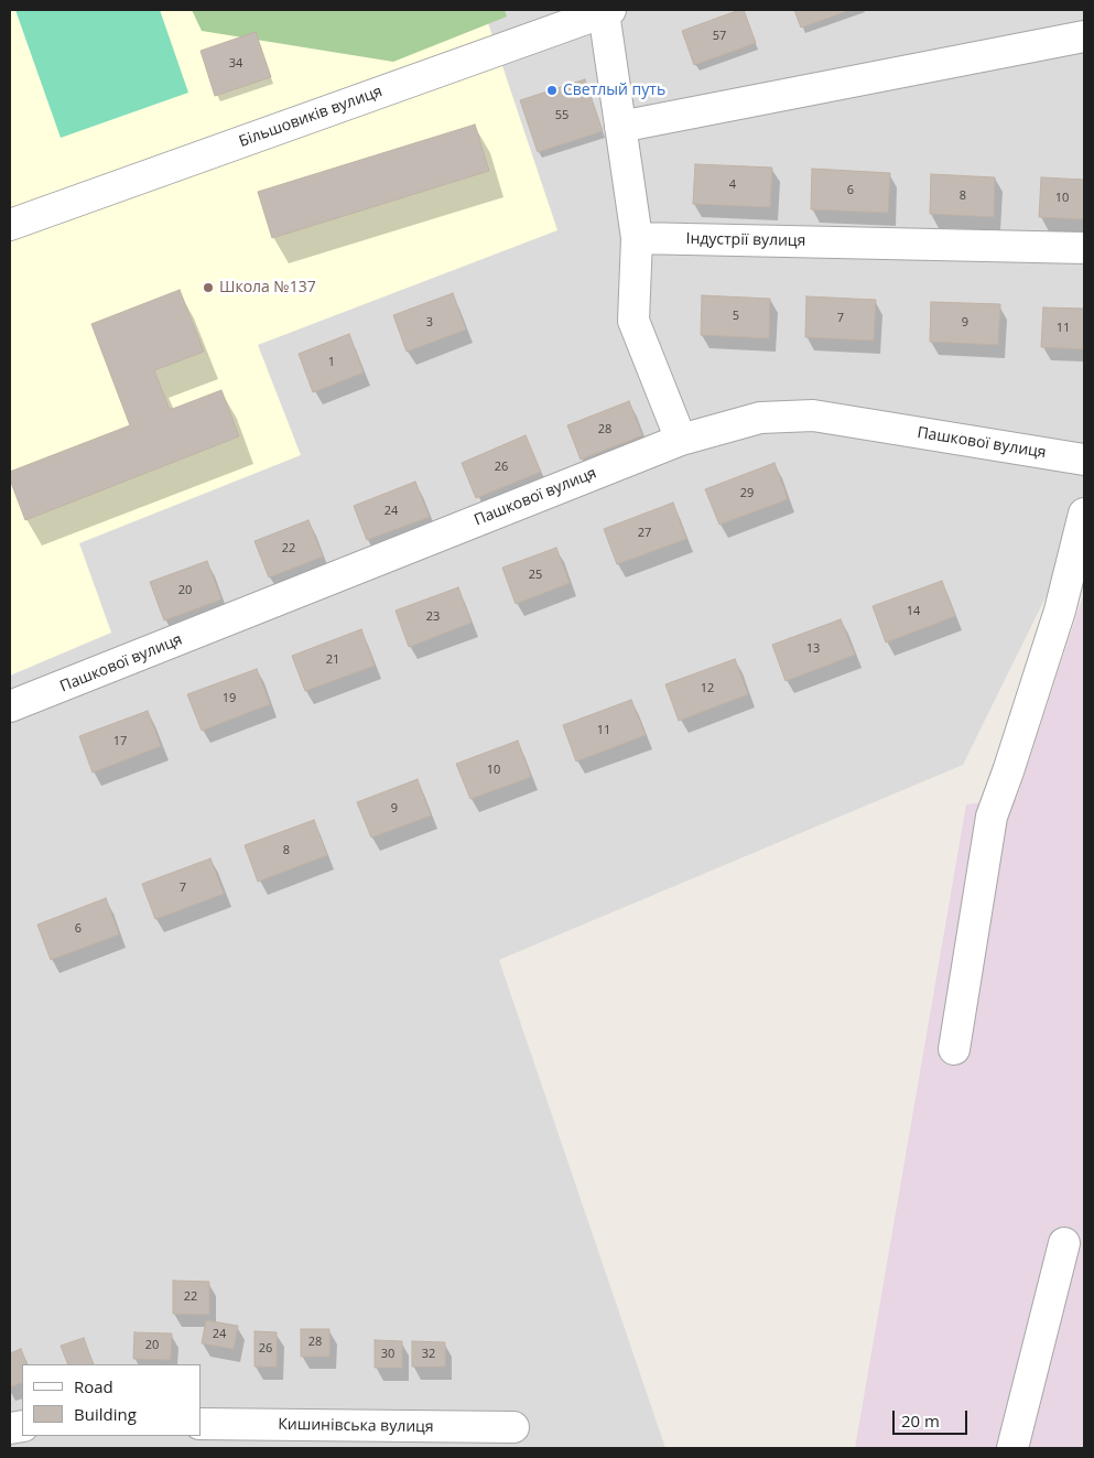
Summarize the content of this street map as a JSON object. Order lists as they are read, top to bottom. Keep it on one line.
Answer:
{"streets":{"street":["Більшовиків вулиця","Індустрії вулиця","Пашкової вулиця","Кишинівська вулиця"]},"places":["Светлый путь","Школа №137"],"house_numbers":["57","34","55","4","6","8","10","5","7","3","9","11","1","28","26","29","24","27","22","25","20","14","23","13","21","12","19","11","17","10","9","8","7","6","22","24","28","20","26","30","32"],"legend":["Road","Building"],"scale_bar":"20 m"}
